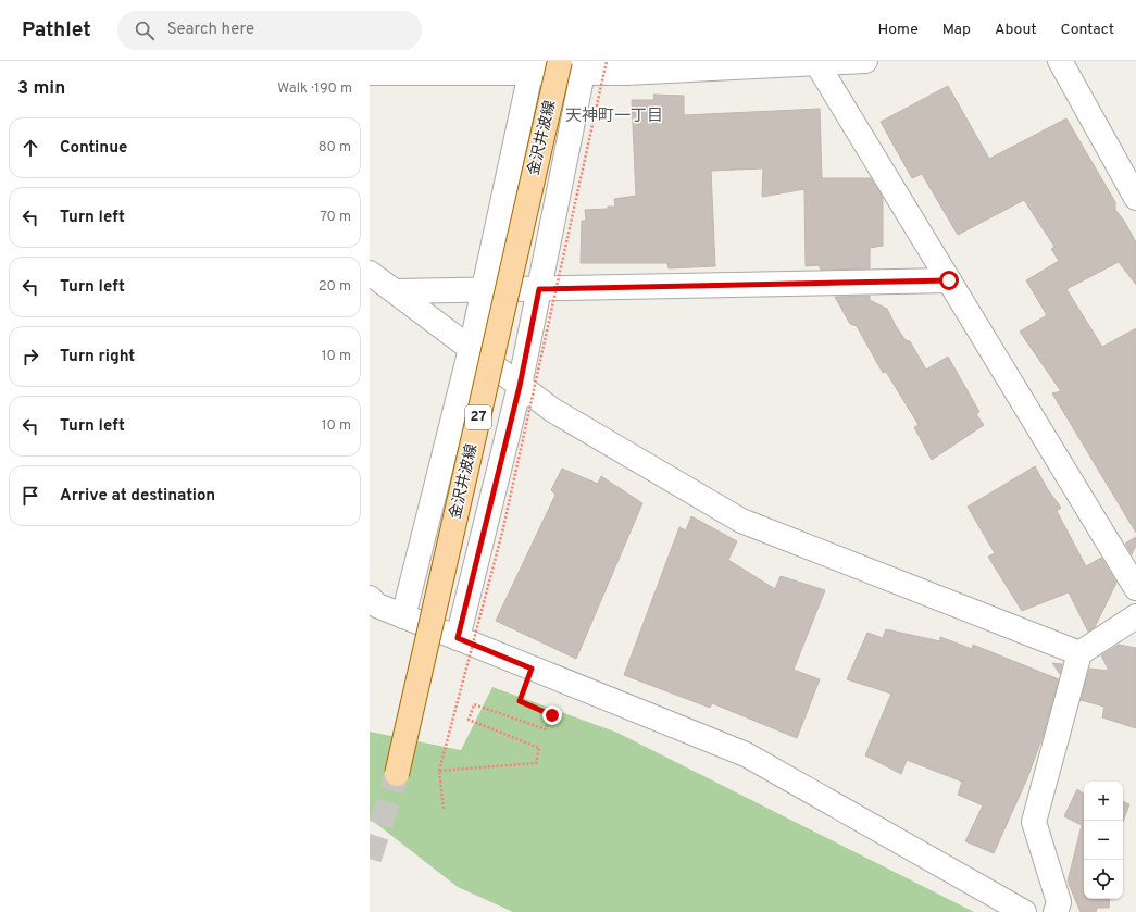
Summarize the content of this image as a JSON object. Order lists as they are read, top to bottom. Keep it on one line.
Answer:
{"streets":{"main road":["金沢井波線","27"]},"districts":["天神町一丁目"],"page":{"header":"Pathlet","search":"Search here","nav":["Home","Map","About","Contact"],"heading":["3 min","Walk · 190 m"],"list":[["Continue","80 m"],["Turn left","70 m"],["Turn left","20 m"],["Turn right","10 m"],["Turn left","10 m"],"Arrive at destination"],"map_buttons":["+","−"]}}
